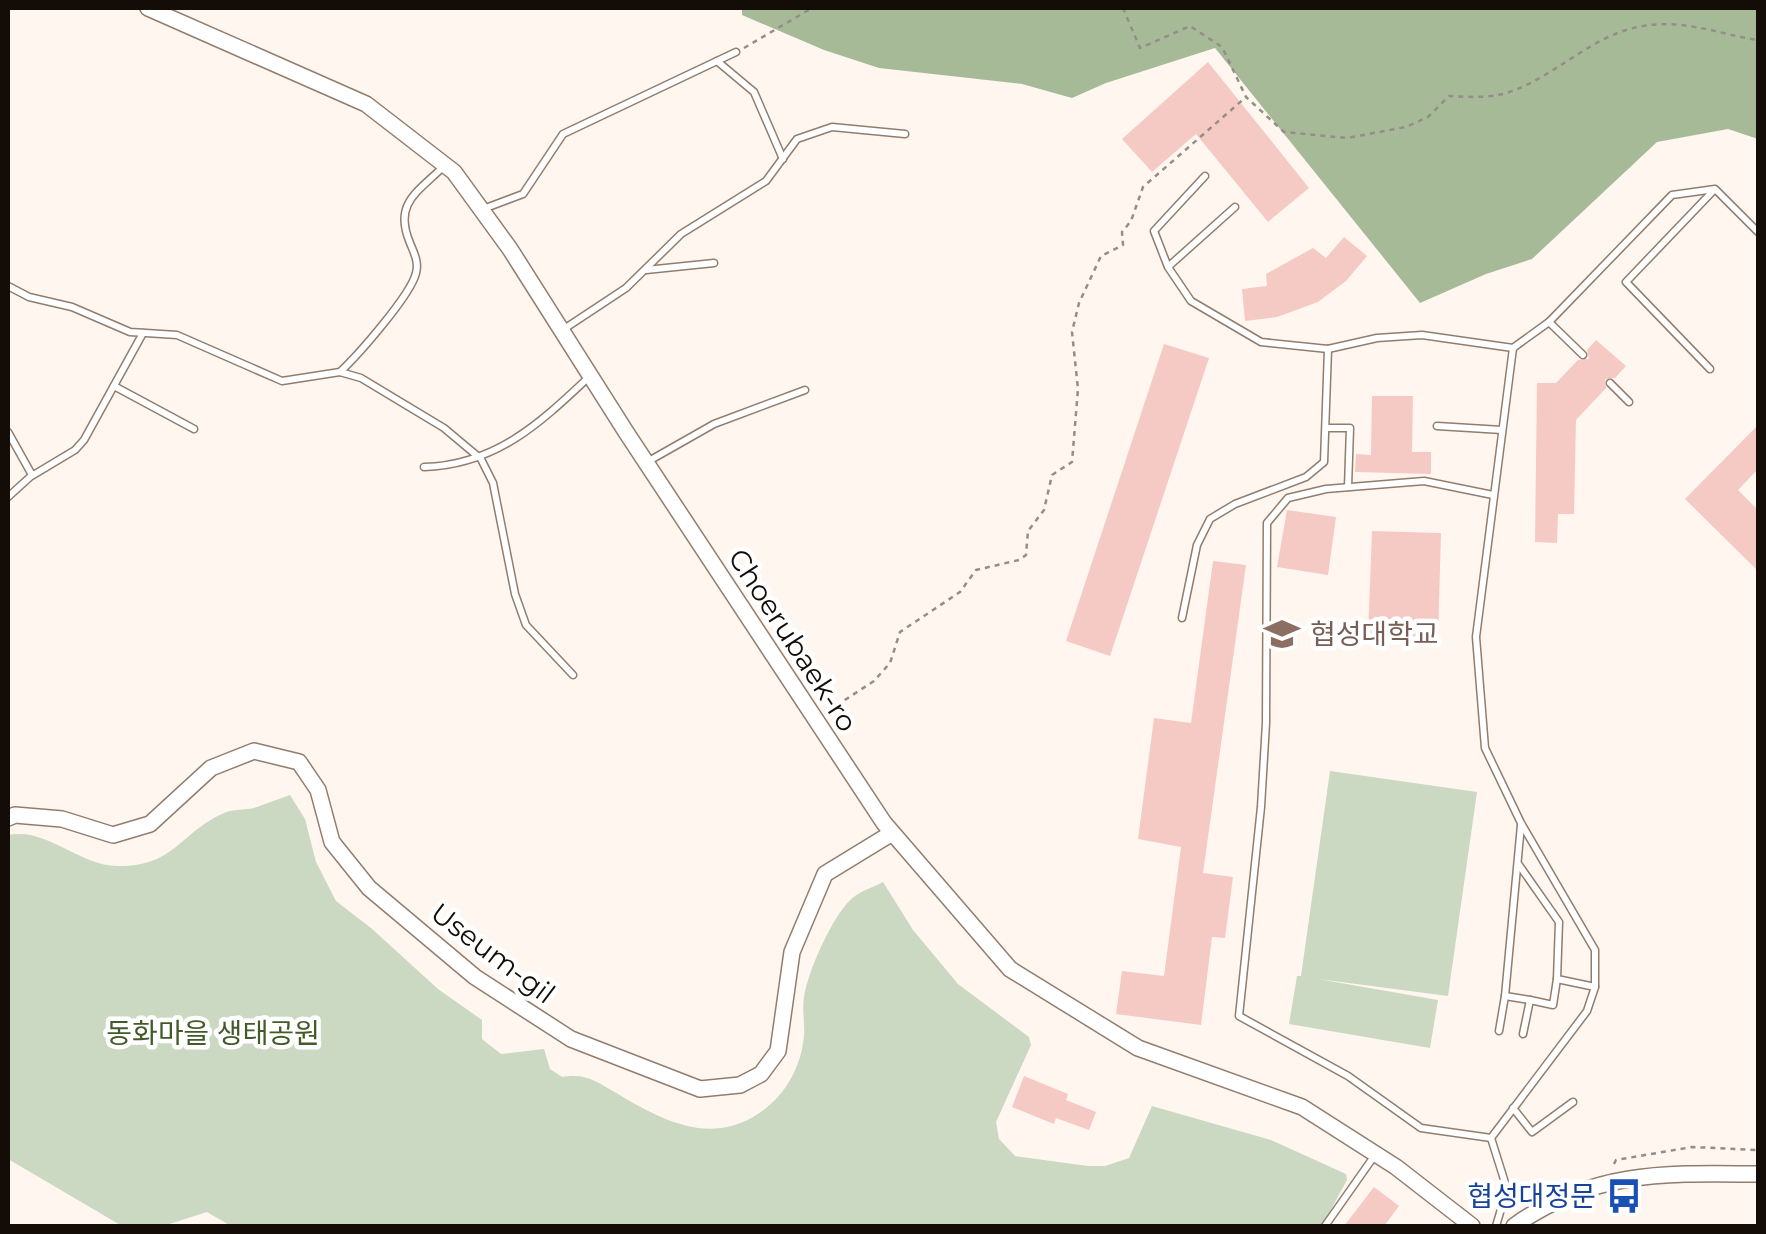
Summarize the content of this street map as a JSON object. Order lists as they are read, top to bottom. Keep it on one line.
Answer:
{"streets":{"street":["Choerubaek-ro","Useum-gil"]},"crossings":[["Choerubaek-ro","Useum-gil"]],"parks":["동화마을 생태공원"],"places":{"school or university":["협성대학교"],"bus stop":["협성대정문"]}}
